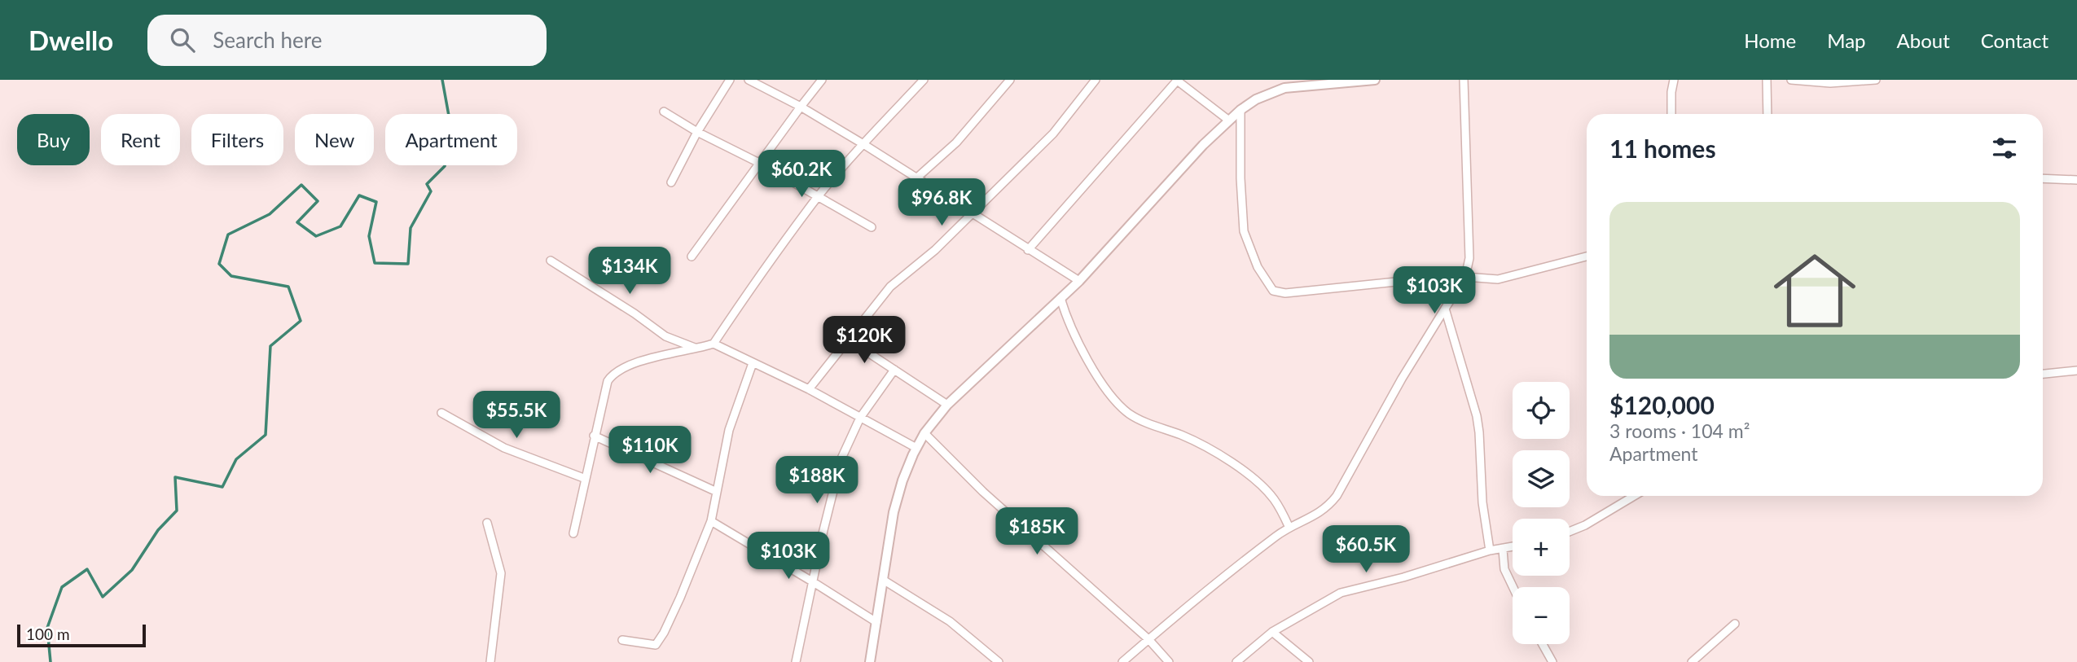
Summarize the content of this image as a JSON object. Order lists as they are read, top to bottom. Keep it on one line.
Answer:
{"scale_bar":"100 m","page":{"header":"Dwello","search":"Search here","nav":["Home","Map","About","Contact"],"chip":["Buy","Rent","Filters","New","Apartment"],"heading":"11 homes","price":["$60.2K","$96.8K","$134K","$103K","$120K","$55.5K","$110K","$188K","$185K","$60.5K","$103K"],"list":[{"name":"$120,000","note":"3 rooms · 104 m² · Apartment"}],"map_buttons":["+","−"],"scale":"100 m"}}
